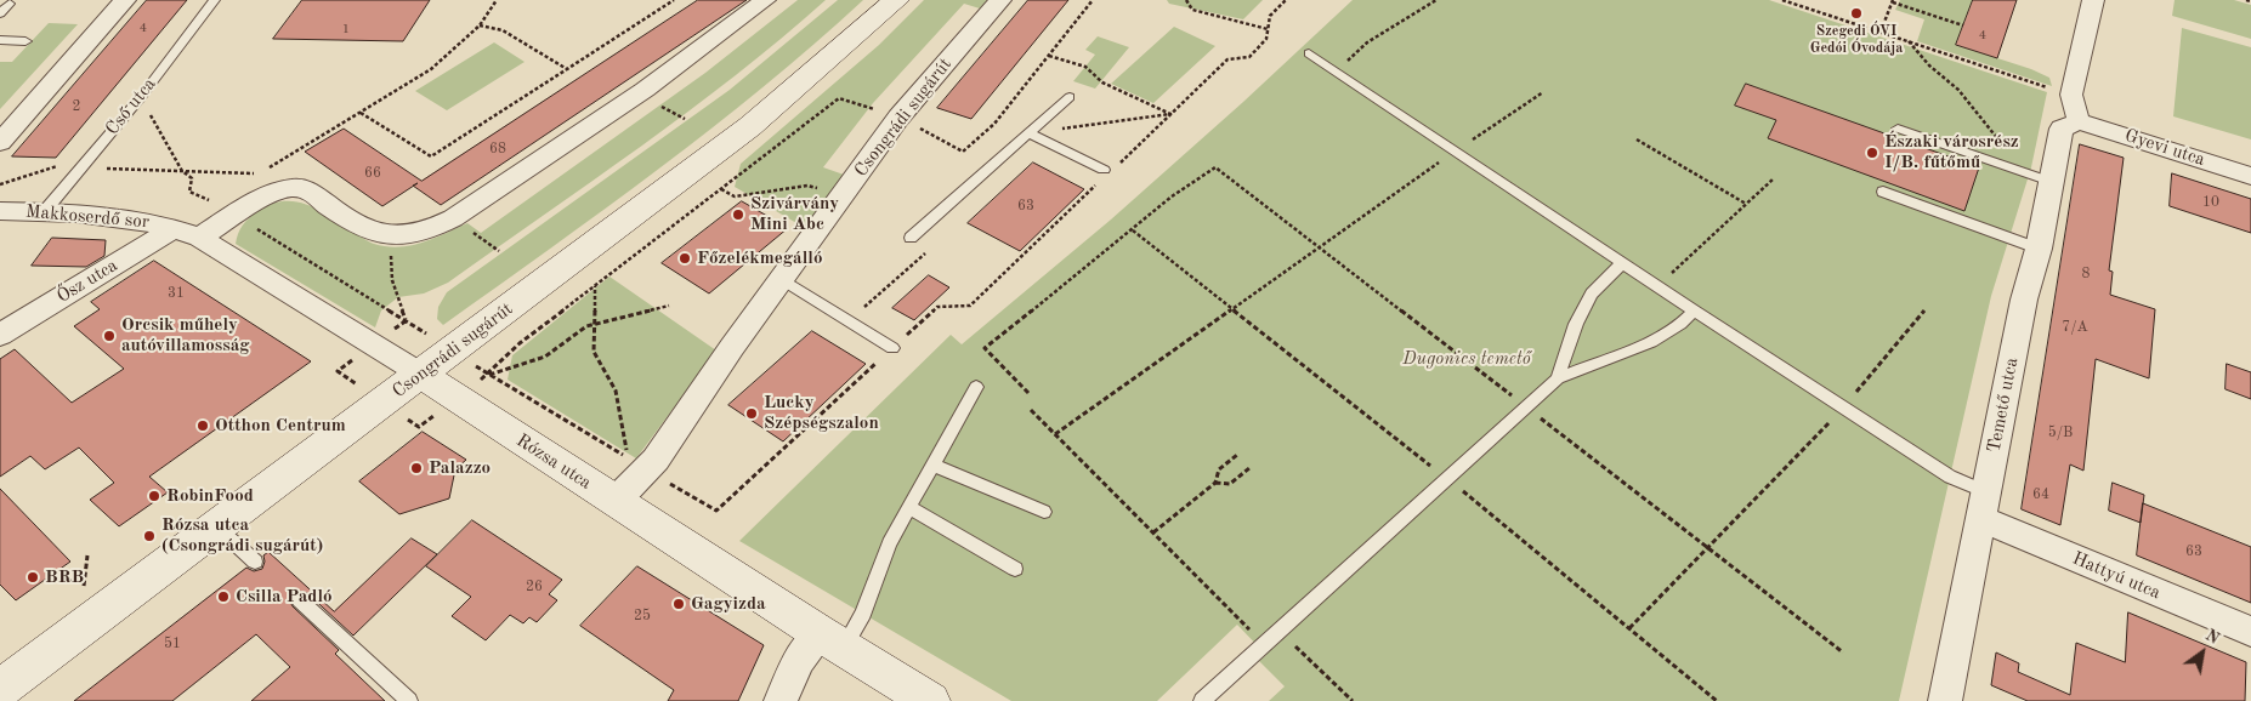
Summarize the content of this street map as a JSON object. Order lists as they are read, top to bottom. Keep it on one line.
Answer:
{"streets":{"main road":["Csongrádi sugárút","Rózsa utca"],"street":["Gyevi utca","Makkoserdő sor","Ősz utca","Temető utca","Hattyú utca"],"lane":["Cső utca"]},"crossings":[["Cső utca","Makkoserdő sor"],["Csongrádi sugárút","Rózsa utca"],["Gyevi utca","Temető utca"],["Makkoserdő sor","Ősz utca"],["Makkoserdő sor","Rózsa utca"],["Ősz utca","Rózsa utca"],["Temető utca","Hattyú utca"]],"parks":["Dugonics temető"],"places":["Szegedi ÓVI Gedói Óvodája","Északi városrész I/B. fűtőmű","Szivárvány Mini Abc","Főzelékmegálló","Orcsik műhely autóvillamosság","Lucky Szépségszalon","Otthon Centrum","Palazzo","RobinFood","Rózsa utca (Csongrádi sugárút)","BRB","Csilla Padló","Gagyizda"],"house_numbers":["4","1","4","2","68","66","10","63","8","31","7/A","5/B","64","63","26","25","51"],"north":"top right"}
